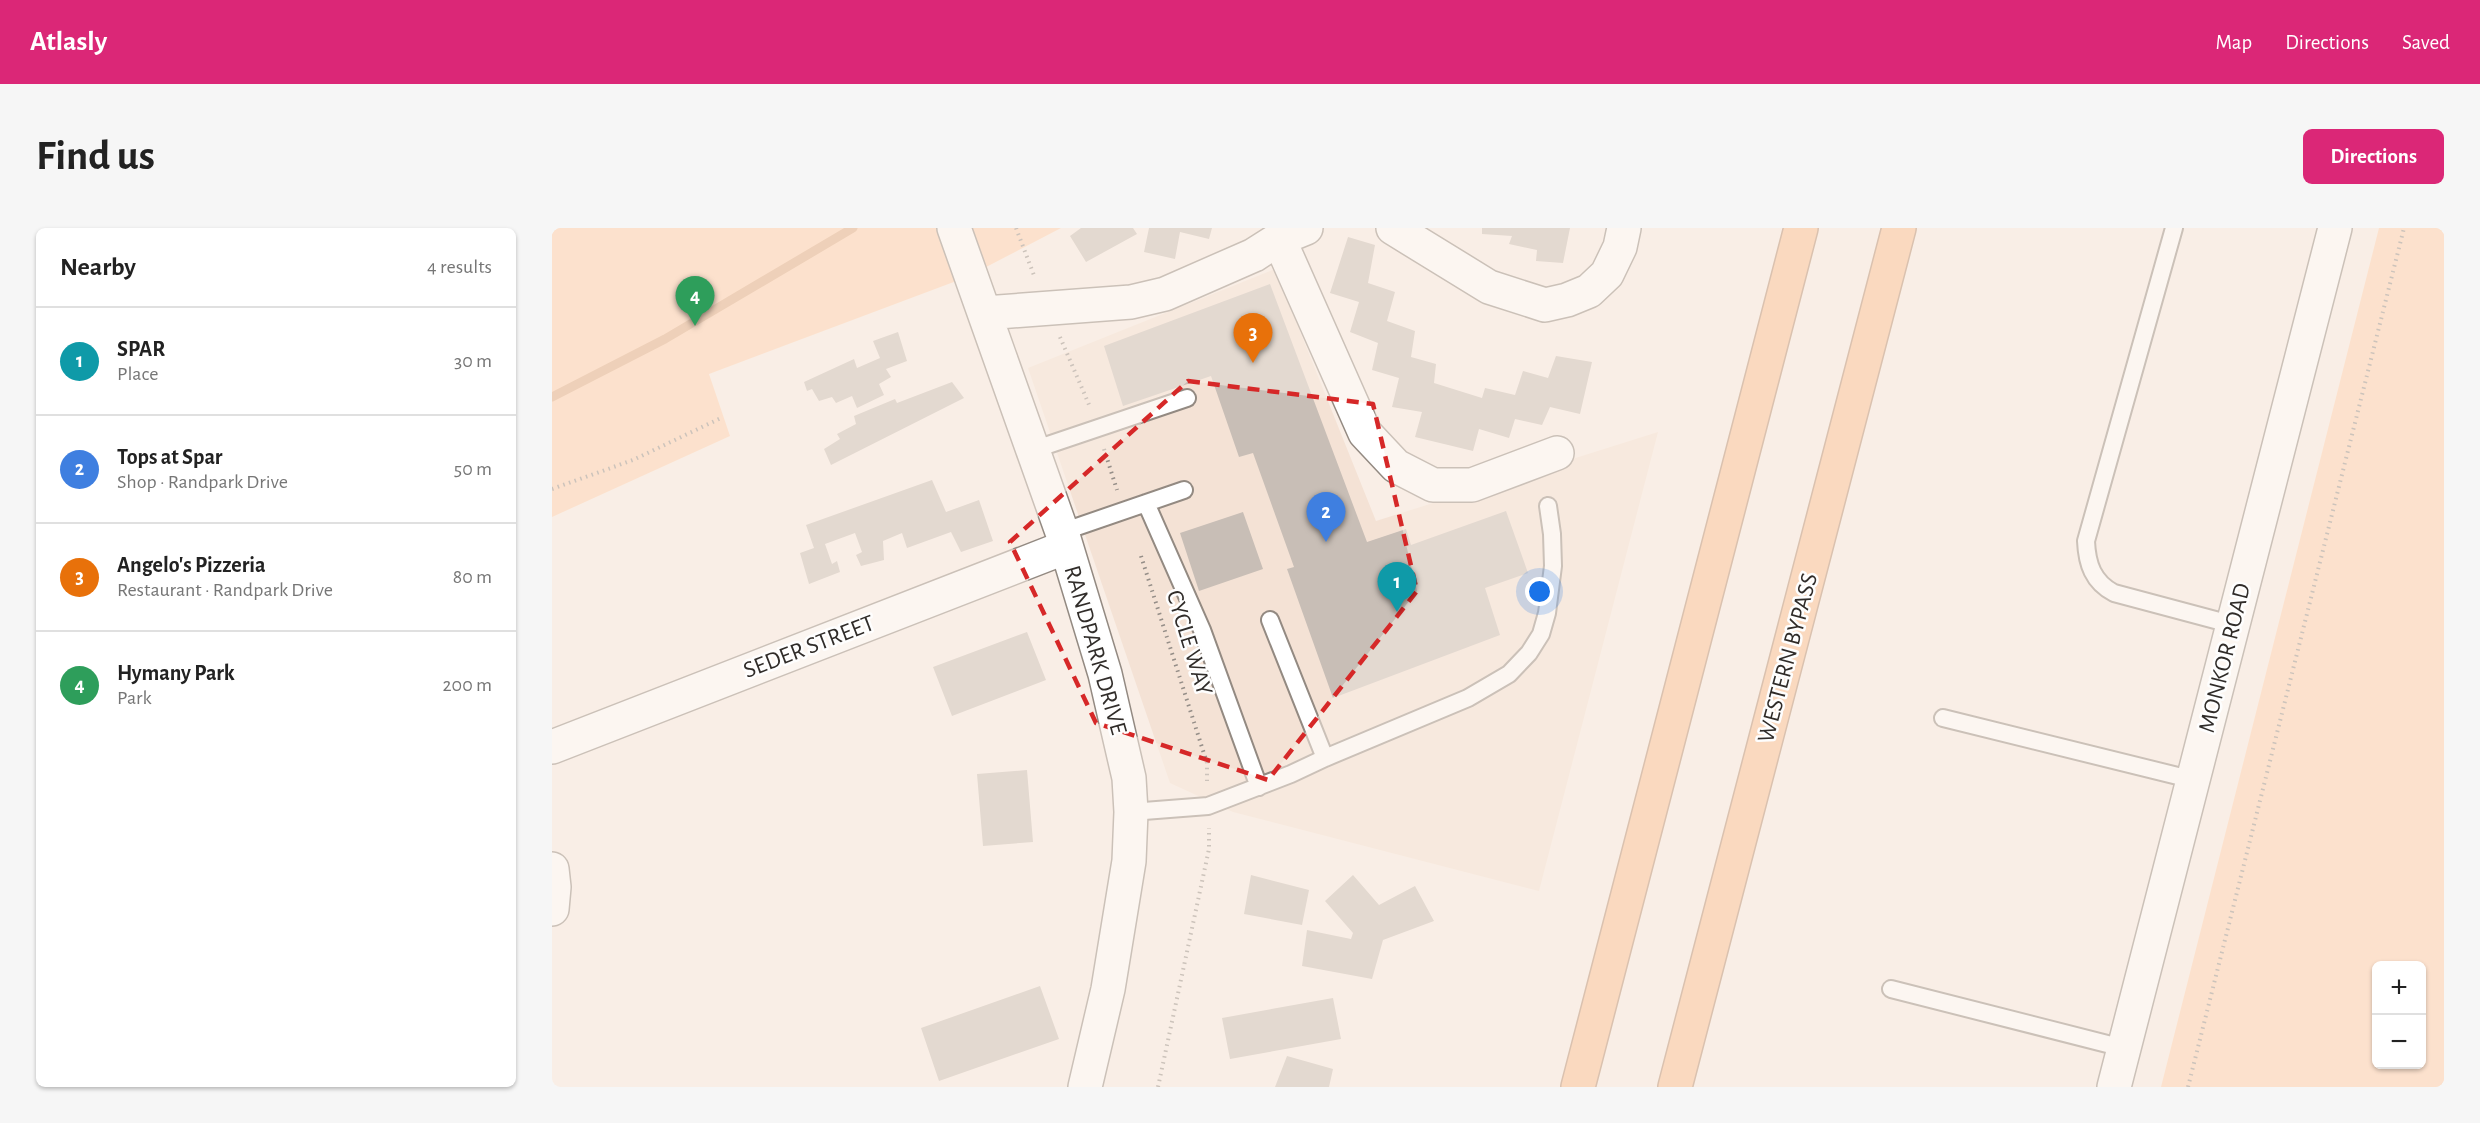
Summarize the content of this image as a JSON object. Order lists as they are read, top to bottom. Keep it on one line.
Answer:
{"streets":{"highway":["WESTERN BYPASS"],"street":["SEDER STREET","RANDPARK DRIVE","MONKOR ROAD"],"path":["CYCLE WAY"]},"crossings":[["SEDER STREET","RANDPARK DRIVE"]],"page":{"header":"Atlasly","nav":["Map","Directions","Saved"],"buttons":"Directions","title":"Find us","heading":["Nearby","4 results"],"pins":["4","3","2","1"],"list":[{"mark":"1","name":"SPAR","note":"Place","value":"30 m"},{"mark":"2","name":"Tops at Spar","note":"Shop · Randpark Drive","value":"50 m"},{"mark":"3","name":"Angelo's Pizzeria","note":"Restaurant · Randpark Drive","value":"80 m"},{"mark":"4","name":"Hymany Park","note":"Park","value":"200 m"}],"map_buttons":["+","−"]}}
